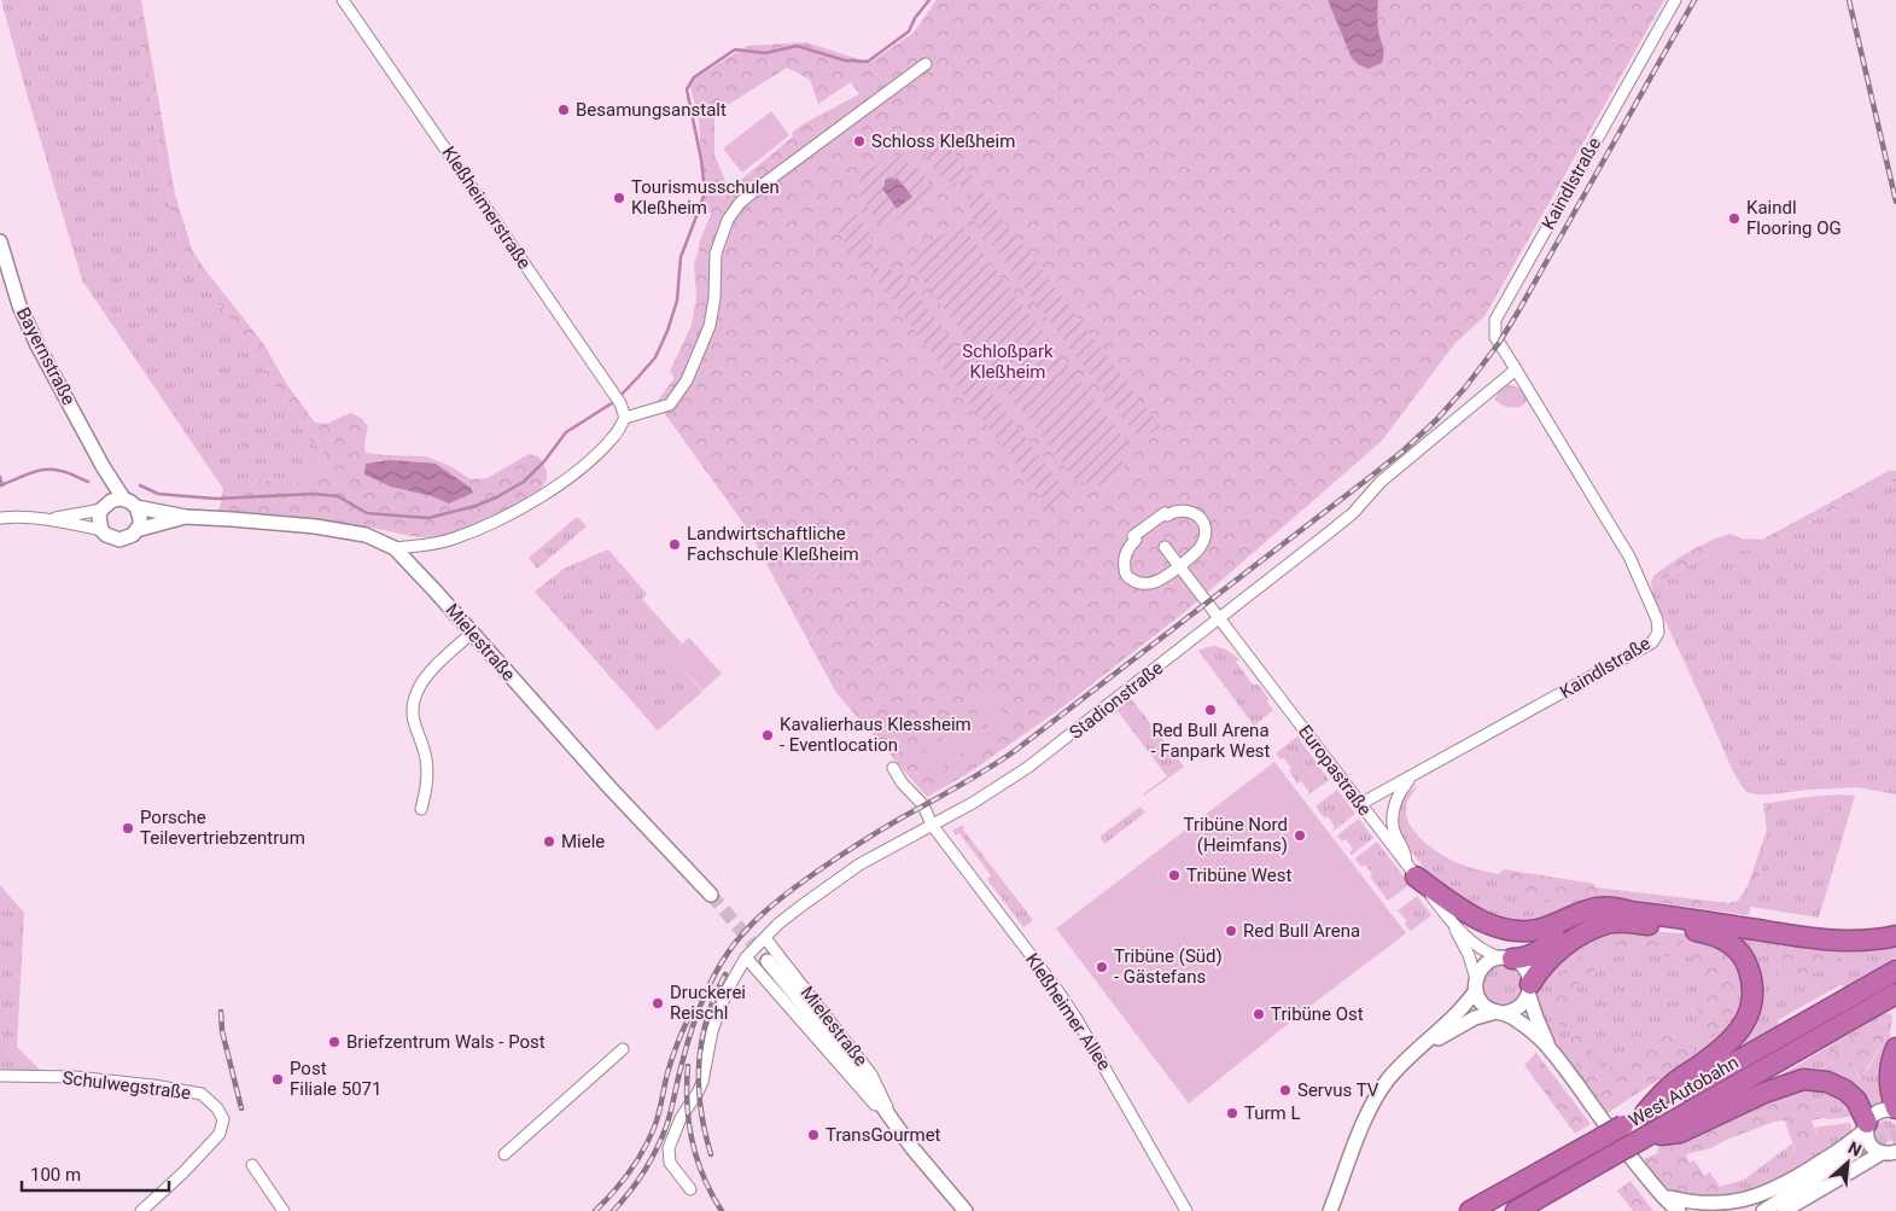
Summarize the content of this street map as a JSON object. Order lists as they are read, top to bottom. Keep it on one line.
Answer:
{"streets":{"highway":["West Autobahn"],"street":["Kaindlstraße","Kleßheimerstraße","Bayernstraße","Mielestraße","Stadionstraße","Europastraße","Kleßheimer Allee","Schulwegstraße"]},"crossings":[["Kaindlstraße","Europastraße"],["Bayernstraße","Mielestraße"],["Mielestraße","Stadionstraße"],["Stadionstraße","Europastraße"],["Stadionstraße","Kleßheimer Allee"]],"parks":["Schloßpark Kleßheim"],"places":["Besamungsanstalt","Schloss Kleßheim","Tourismusschulen Kleßheim","Kaindl Flooring OG","Landwirtschaftliche Fachschule Kleßheim","Red Bull Arena - Fanpark West","Kavalierhaus Klessheim - Eventlocation","Porsche Teilevertriebzentrum","Tribüne Nord (Heimfans)","Miele","Tribüne West","Red Bull Arena","Tribüne (Süd) - Gästefans","Druckerei Reischl","Tribüne Ost","Briefzentrum Wals - Post","Post Filiale 5071","Servus TV","Turm L","TransGourmet"],"scale_bar":"100 m","north":"top right"}
